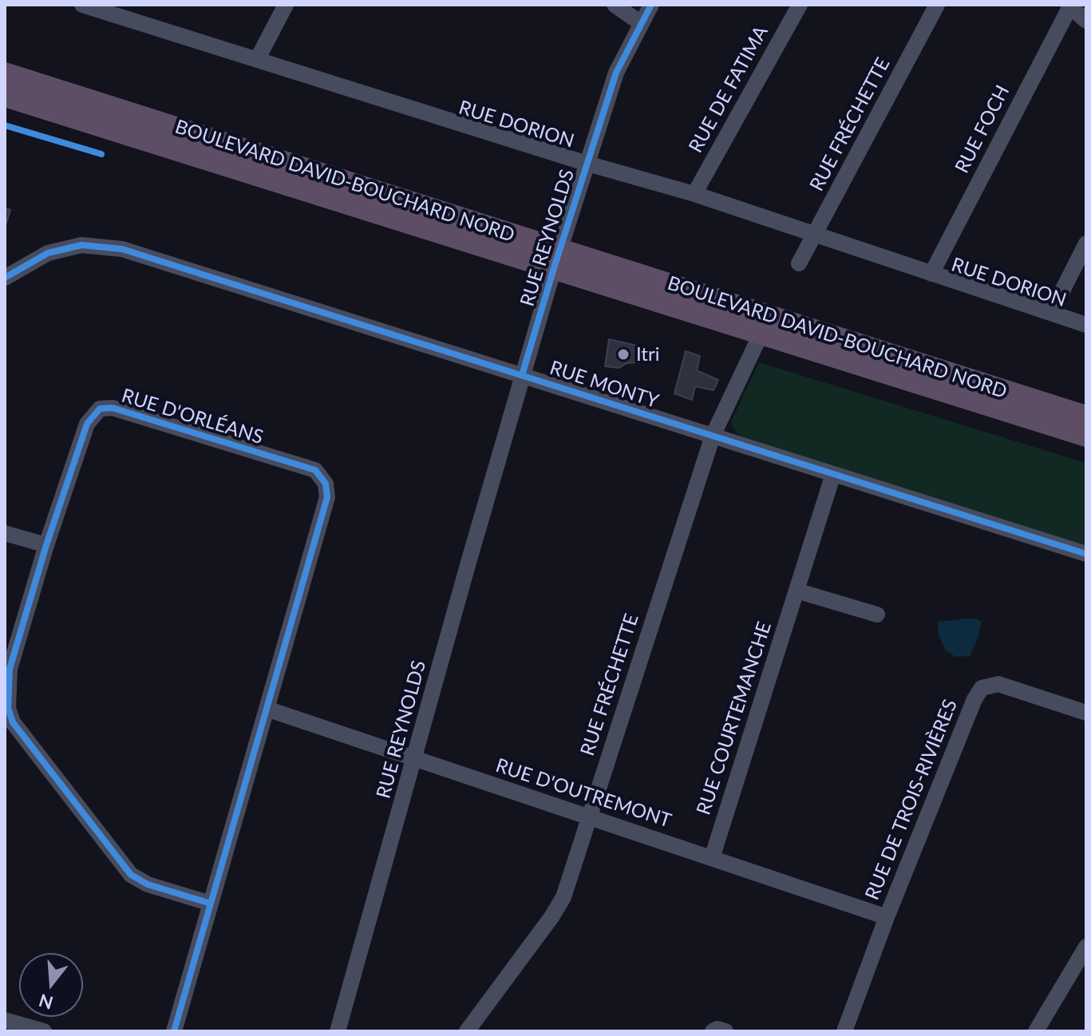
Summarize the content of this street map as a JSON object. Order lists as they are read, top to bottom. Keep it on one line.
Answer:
{"streets":{"highway":["BOULEVARD DAVID-BOUCHARD NORD"],"street":["RUE DE FATIMA","RUE DORION","RUE FRÉCHETTE","RUE FOCH","RUE REYNOLDS","RUE MONTY","RUE D'ORLÉANS","RUE COURTEMANCHE","RUE D'OUTREMONT","RUE DE TROIS-RIVIÈRES"]},"crossings":[["RUE DE FATIMA","RUE DORION"],["RUE DORION","RUE FRÉCHETTE"],["RUE DORION","RUE FOCH"],["RUE DORION","RUE REYNOLDS"],["RUE FRÉCHETTE","BOULEVARD DAVID-BOUCHARD NORD"],["RUE FRÉCHETTE","RUE MONTY"],["RUE FRÉCHETTE","RUE D'OUTREMONT"],["BOULEVARD DAVID-BOUCHARD NORD","RUE REYNOLDS"],["RUE REYNOLDS","RUE MONTY"],["RUE REYNOLDS","RUE D'OUTREMONT"],["RUE MONTY","RUE COURTEMANCHE"],["RUE D'ORLÉANS","RUE D'OUTREMONT"],["RUE COURTEMANCHE","RUE D'OUTREMONT"],["RUE D'OUTREMONT","RUE DE TROIS-RIVIÈRES"]],"places":["Itri"],"north":"bottom"}
